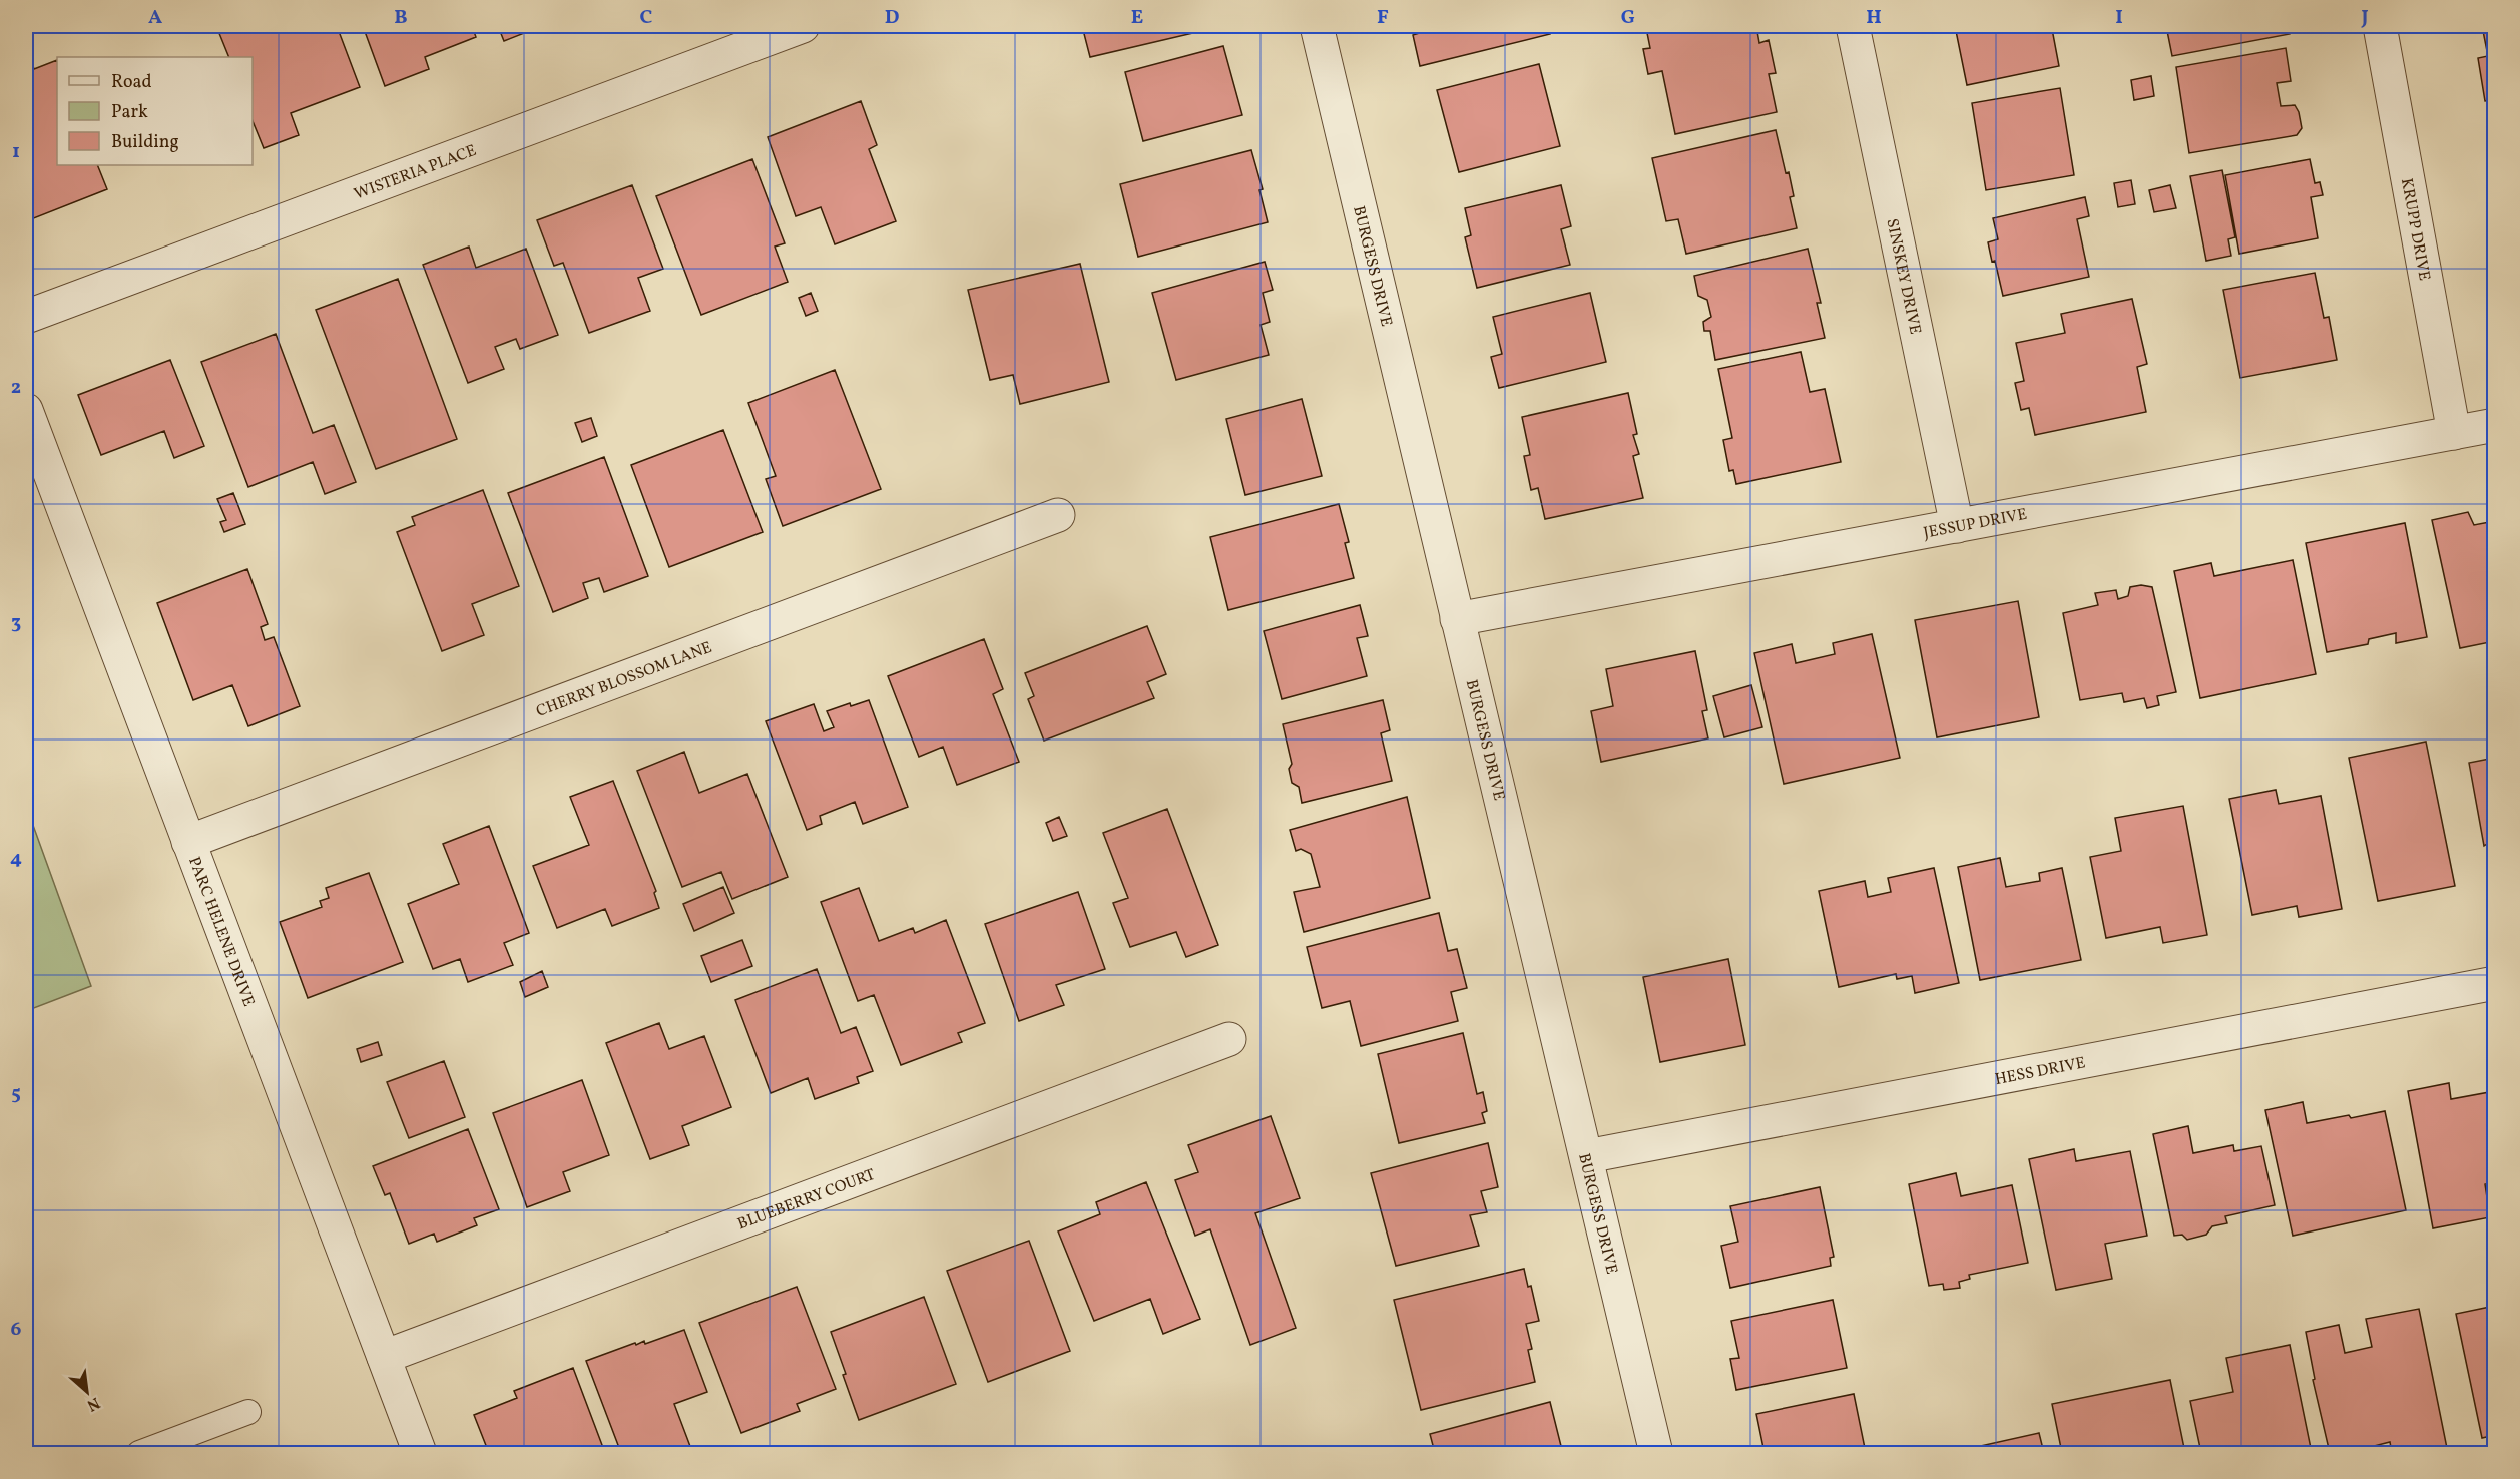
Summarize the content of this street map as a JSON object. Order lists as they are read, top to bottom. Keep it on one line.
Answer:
{"streets":{"street":["WISTERIA PLACE","KRUPP DRIVE","BURGESS DRIVE","SINSKEY DRIVE","JESSUP DRIVE","CHERRY BLOSSOM LANE","PARC HELENE DRIVE","HESS DRIVE","BLUEBERRY COURT"]},"crossings":[["KRUPP DRIVE","JESSUP DRIVE"],["BURGESS DRIVE","JESSUP DRIVE"],["BURGESS DRIVE","HESS DRIVE"],["SINSKEY DRIVE","JESSUP DRIVE"],["CHERRY BLOSSOM LANE","PARC HELENE DRIVE"],["PARC HELENE DRIVE","BLUEBERRY COURT"]],"legend":["Road","Park","Building"],"north":"bottom right","grid":{"columns":["A","B","C","D","E","F","G","H","I","J"],"rows":["1","2","3","4","5","6"]}}
